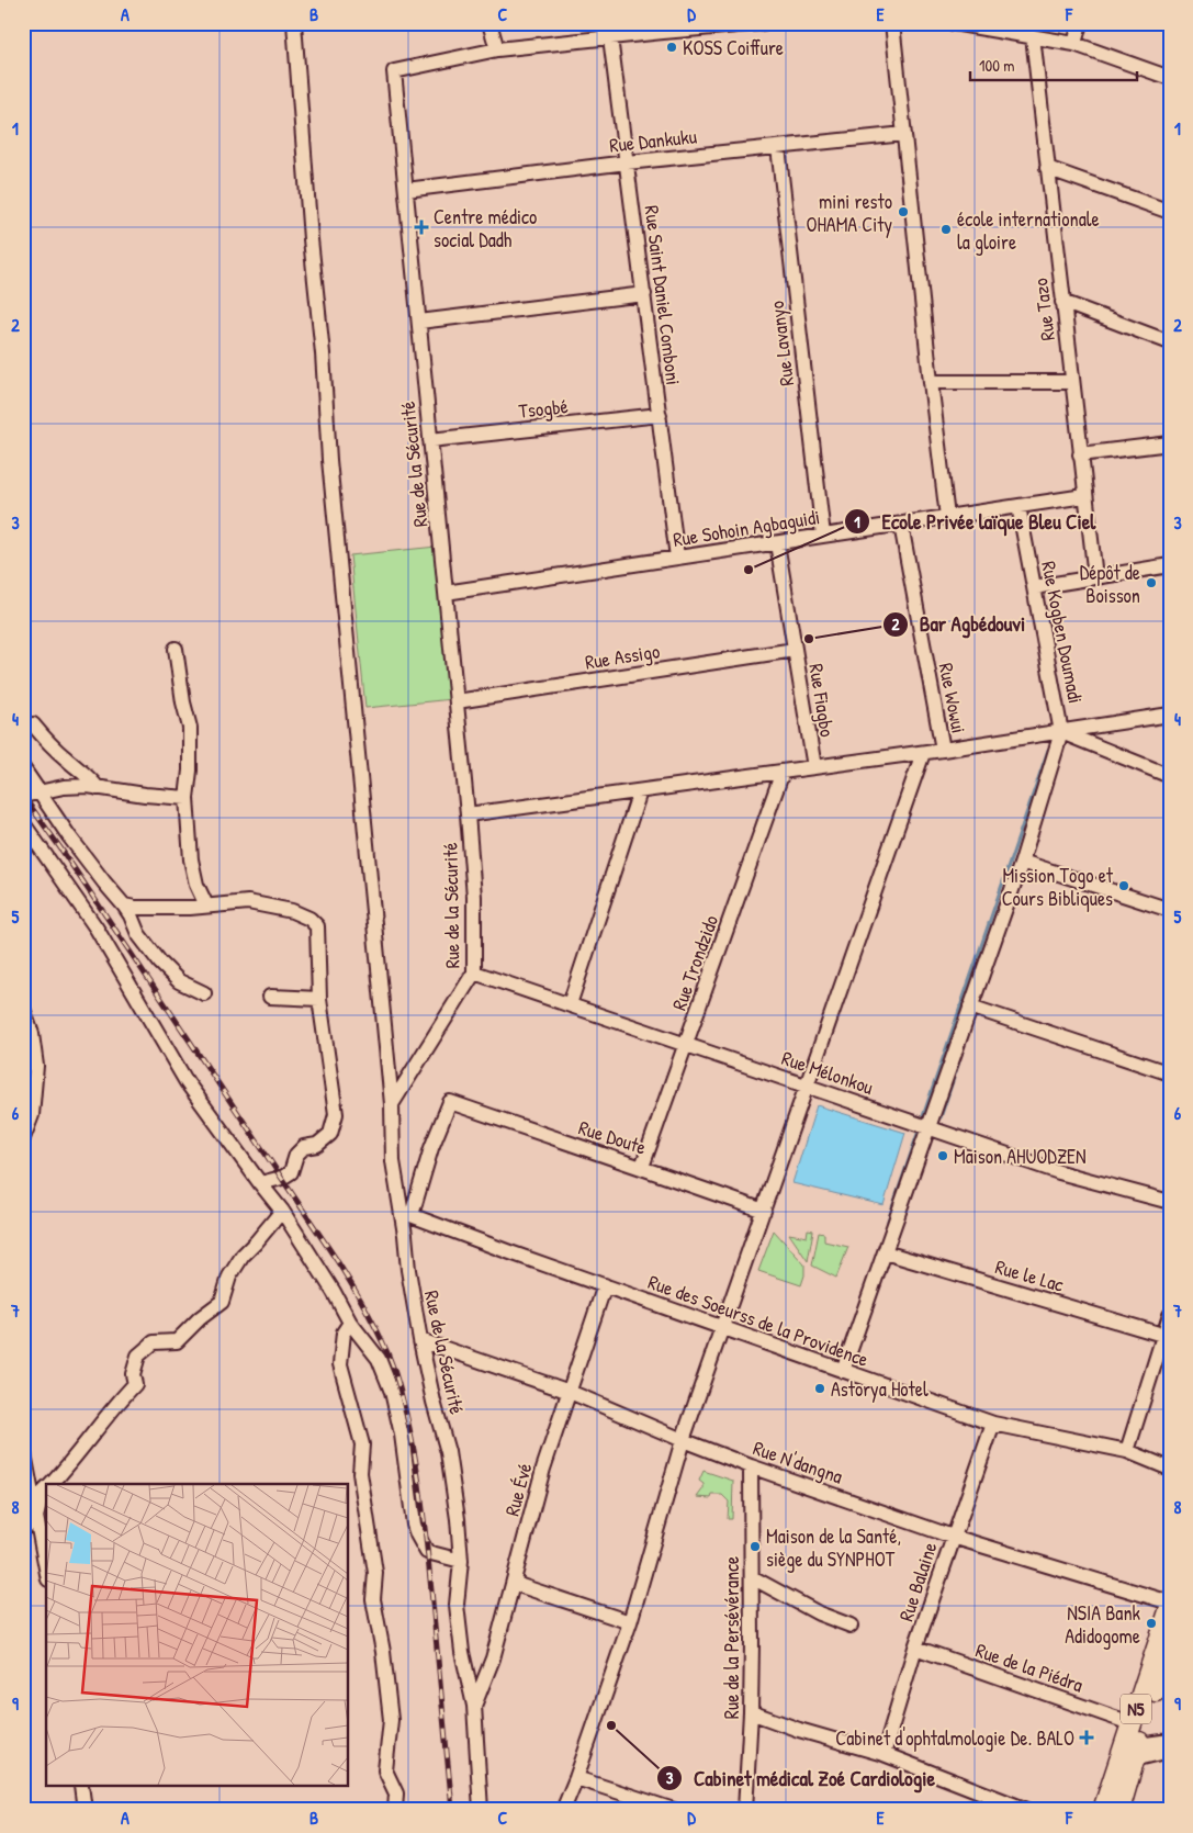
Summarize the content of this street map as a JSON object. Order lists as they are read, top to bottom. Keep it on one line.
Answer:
{"streets":{"highway":["N5"],"street":["Rue Dankuku","Rue Saint Daniel Comboni","Rue Tazo","Rue Lavanyo","Tsogbé","Rue de la Sécurité","Rue Sohoin Agbaguidi","Rue Kogben Doumadi","Rue Assigo","Rue Wowui","Rue Fiagbo","Rue Trondzido","Rue Mélonkou","Rue Doute","Rue le Lac","Rue des Soeurss de la Providence","Rue N'dangna","Rue Évé","Rue Balaine","Rue de la Persévérance","Rue de la Piédra"]},"crossings":[["Rue Dankuku","Rue Saint Daniel Comboni"],["Rue Dankuku","Rue Lavanyo"],["Rue Dankuku","Rue de la Sécurité"],["Rue Saint Daniel Comboni","Tsogbé"],["Rue Saint Daniel Comboni","Rue Sohoin Agbaguidi"],["Rue Tazo","Rue Sohoin Agbaguidi"],["Rue Lavanyo","Rue Sohoin Agbaguidi"],["Tsogbé","Rue de la Sécurité"],["Rue de la Sécurité","Rue Sohoin Agbaguidi"],["Rue de la Sécurité","Rue Assigo"],["Rue de la Sécurité","Rue Mélonkou"],["Rue de la Sécurité","Rue Doute"],["Rue de la Sécurité","Rue des Soeurss de la Providence"],["Rue de la Sécurité","Rue N'dangna"],["Rue de la Sécurité","Rue Évé"],["Rue Sohoin Agbaguidi","Rue Kogben Doumadi"],["Rue Sohoin Agbaguidi","Rue Wowui"],["Rue Sohoin Agbaguidi","Rue Fiagbo"],["Rue Assigo","Rue Fiagbo"],["Rue Trondzido","Rue Mélonkou"],["Rue Trondzido","Rue Doute"],["Rue Doute","Rue des Soeurss de la Providence"],["Rue des Soeurss de la Providence","Rue Évé"],["Rue des Soeurss de la Providence","Rue Balaine"],["Rue N'dangna","Rue Évé"],["Rue N'dangna","Rue Balaine"],["Rue N'dangna","Rue de la Persévérance"],["Rue Balaine","Rue de la Piédra"],["Rue de la Piédra","N5"]],"places":{"other":["KOSS Coiffure","mini resto OHAMA City","école internationale la gloire","Ecole Privée laïque Bleu Ciel","Dépôt de Boisson","Bar Agbédouvi","Mission Togo et Cours Bibliques","Maison AHUODZEN","Astorya Hotel","Maison de la Santé, siège du SYNPHOT","NSIA Bank Adidogome","Cabinet médical Zoé Cardiologie"],"health":["Centre médico social Dadh","Cabinet d'ophtalmologie De. BALO"]},"scale_bar":"100 m","grid":{"columns":["A","B","C","D","E","F"],"rows":["1","2","3","4","5","6","7","8","9"]}}
